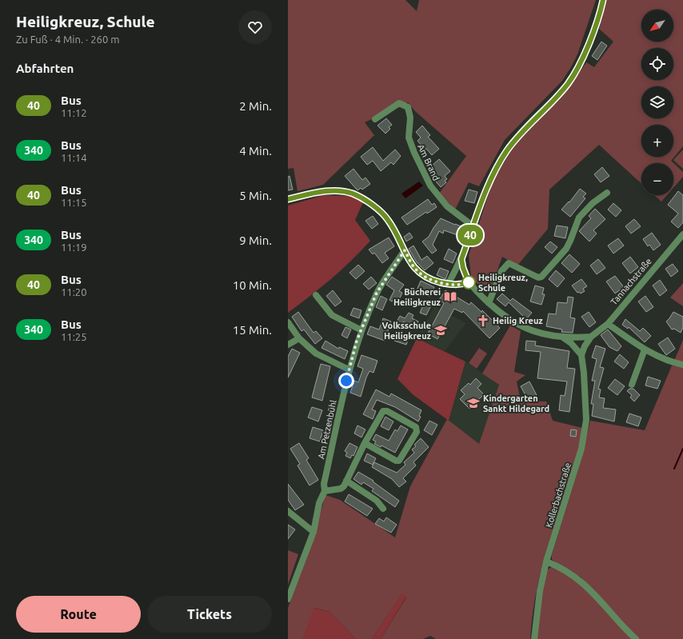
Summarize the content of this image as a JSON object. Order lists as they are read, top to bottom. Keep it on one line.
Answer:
{"streets":{"street":["Am Brand","Tannachstraße","Am Petzenbühl","Kollerbachstraße"]},"crossings":[["Tannachstraße","Kollerbachstraße"]],"places":{"other":["Heiligkreuz, Schule"],"library":["Bücherei Heiligkreuz"],"church":["Heilig Kreuz"],"school or university":["Volksschule Heiligkreuz","Kindergarten Sankt Hildegard"]},"lines":["bus line 40"],"north":"bottom left","page":{"heading":[["Heiligkreuz, Schule","Zu Fuß · 4 Min. · 260 m"],"Abfahrten"],"on_map":"40","map_buttons":["+","−"],"list":[{"mark":"40","name":"Bus","note":"11:12","value":"2 Min."},{"mark":"340","name":"Bus","note":"11:14","value":"4 Min."},{"mark":"40","name":"Bus","note":"11:15","value":"5 Min."},{"mark":"340","name":"Bus","note":"11:19","value":"9 Min."},{"mark":"40","name":"Bus","note":"11:20","value":"10 Min."},{"mark":"340","name":"Bus","note":"11:25","value":"15 Min."}],"buttons":["Route","Tickets"]}}
